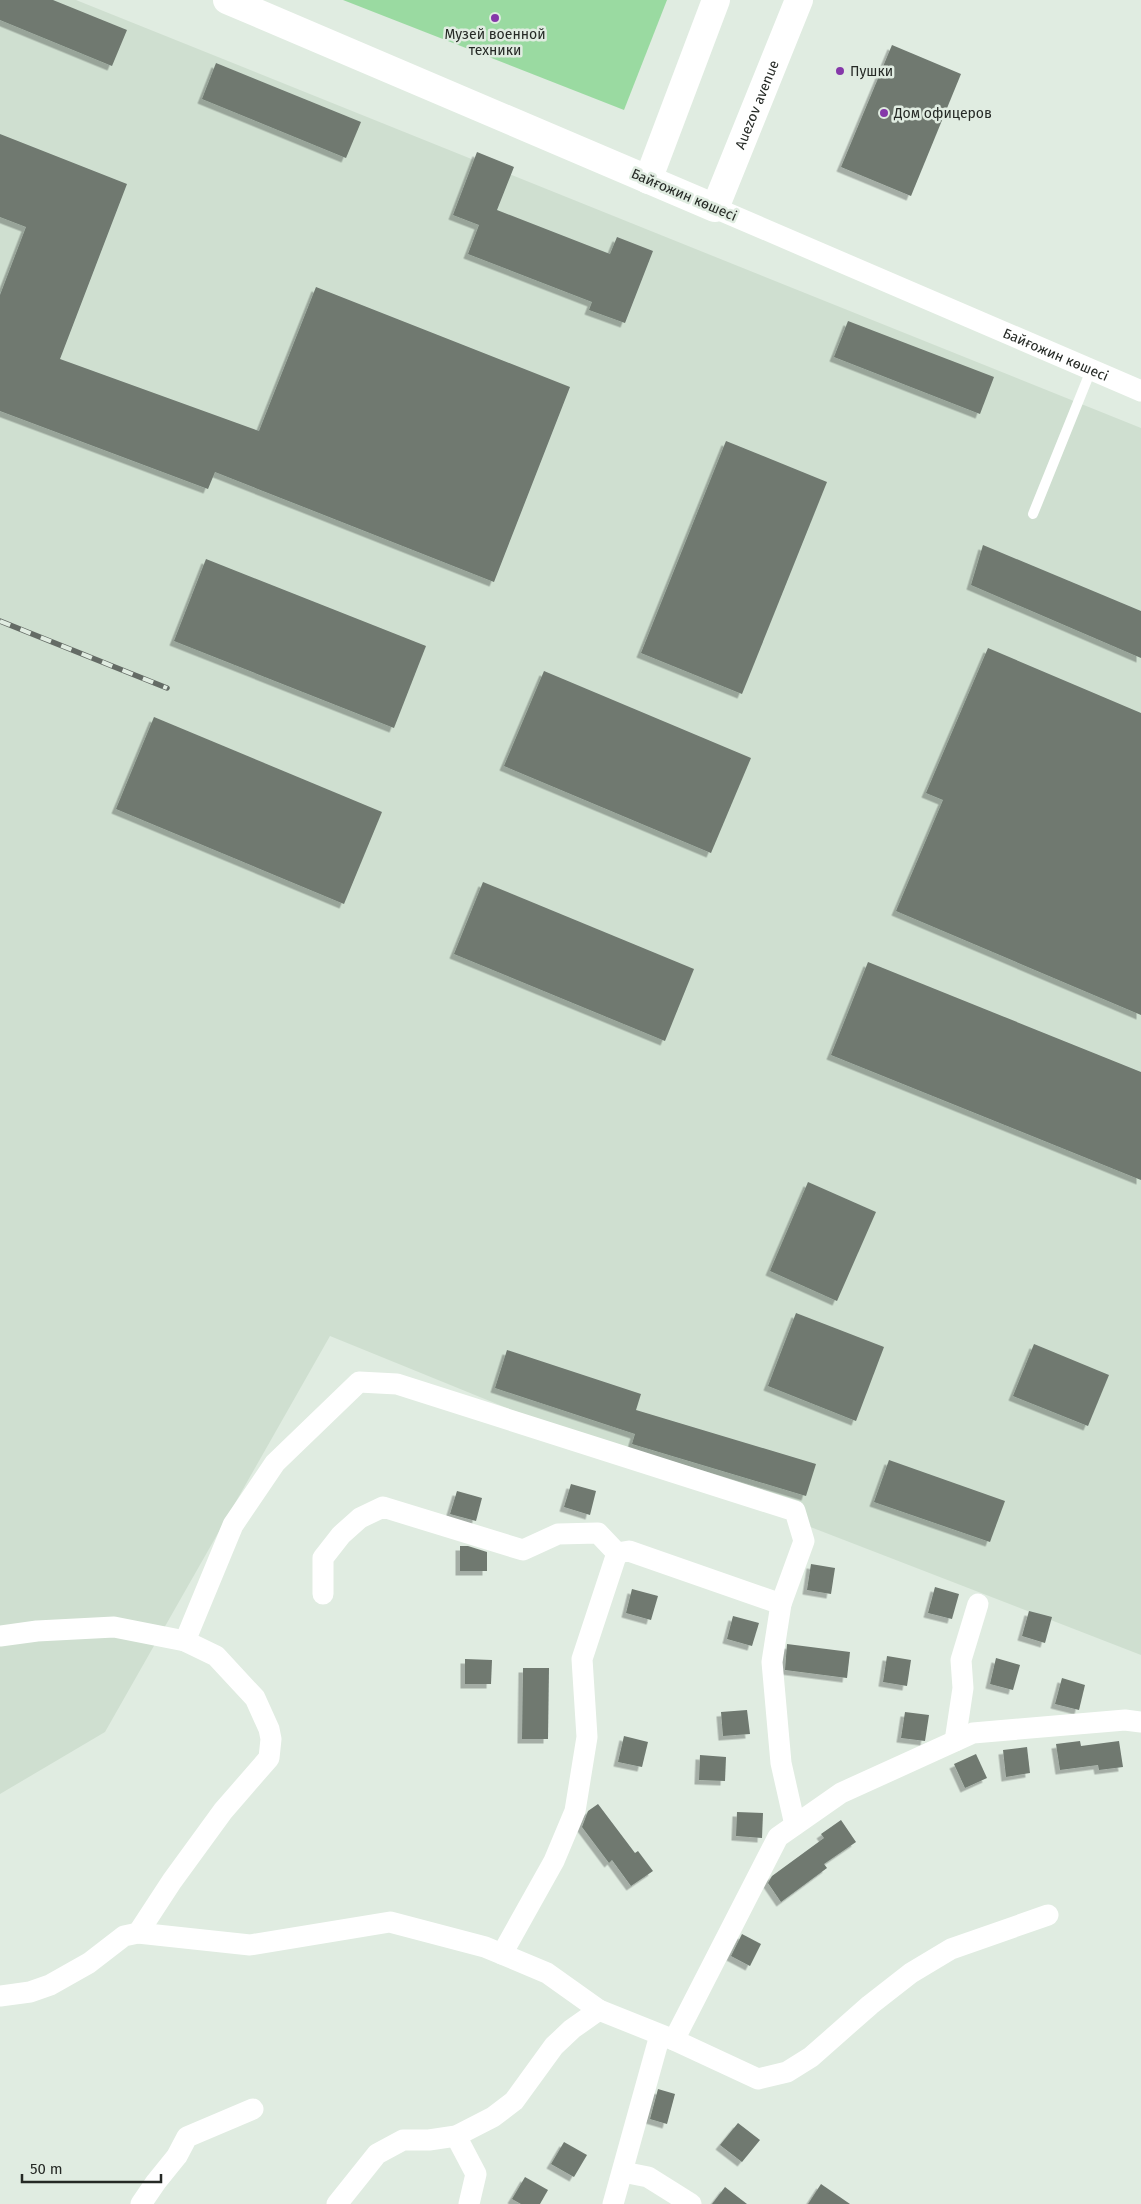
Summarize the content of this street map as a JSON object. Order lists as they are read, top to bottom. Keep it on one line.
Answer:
{"streets":{"main road":["Auezov avenue","Байғожин көшесі"]},"crossings":[["Auezov avenue","Байғожин көшесі"]],"places":["Музей военной техники","Пушки","Дом офицеров"],"scale_bar":"50 m"}
